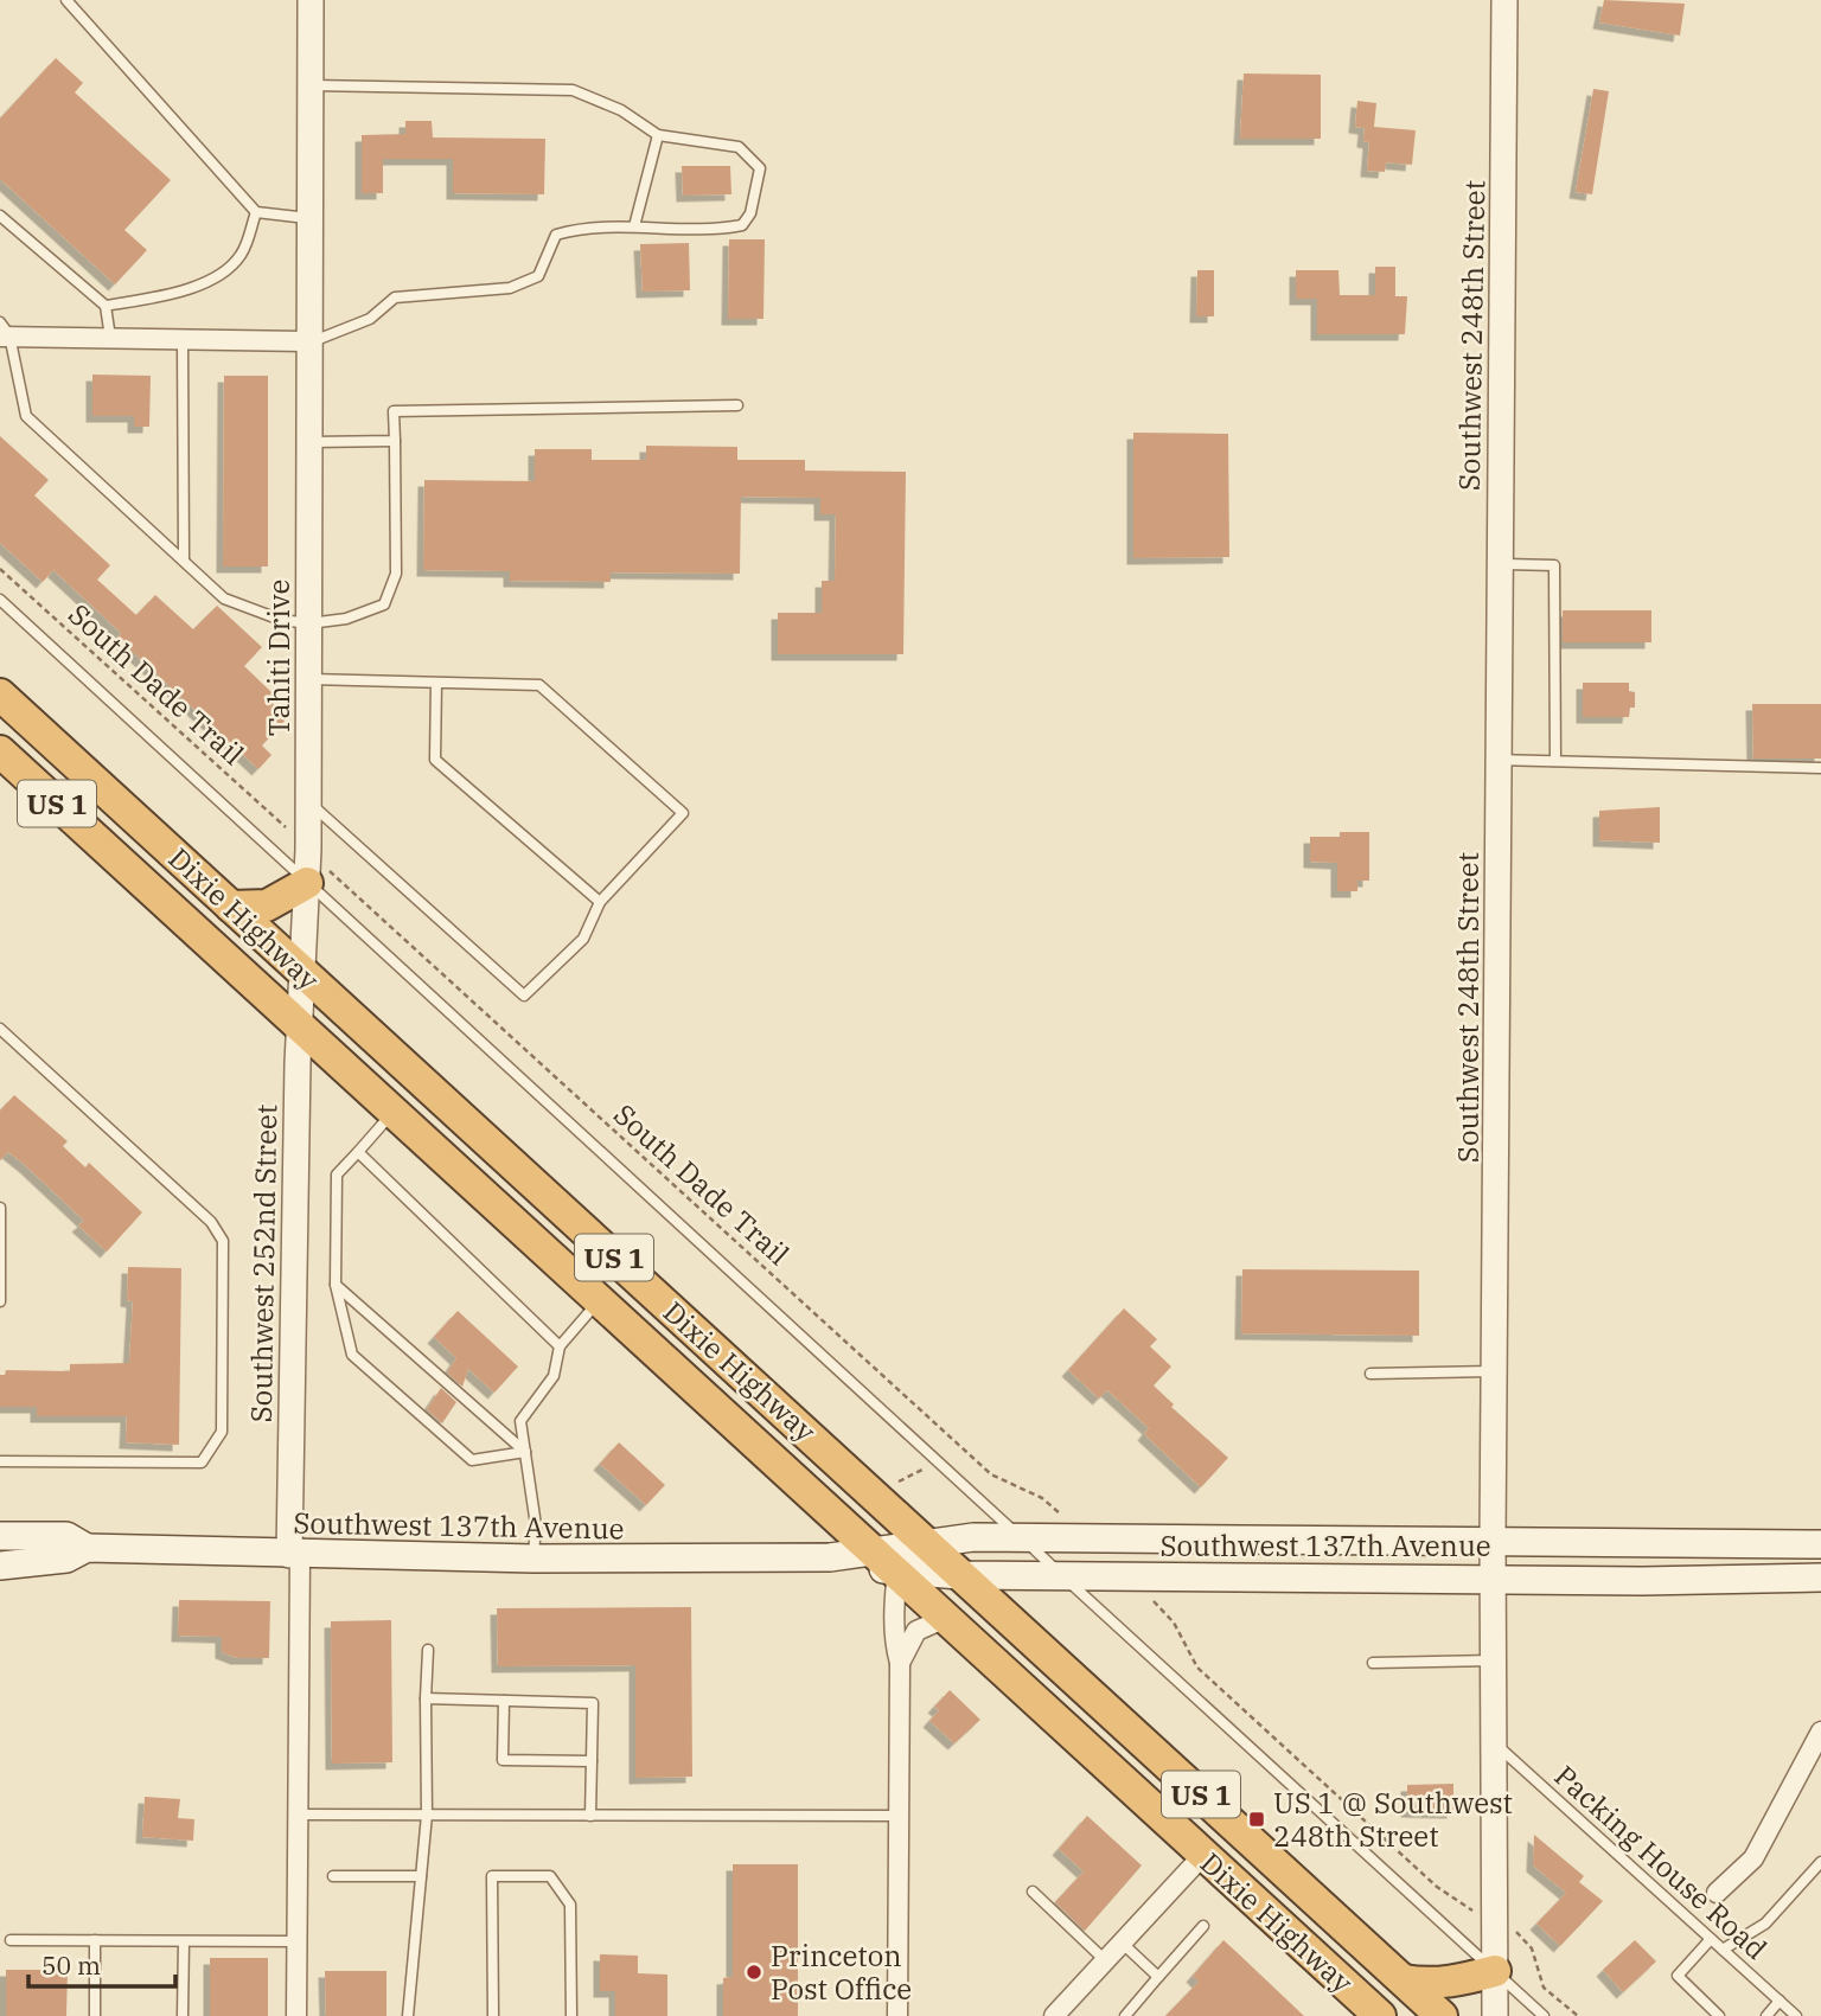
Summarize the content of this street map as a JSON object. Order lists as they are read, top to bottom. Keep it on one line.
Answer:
{"streets":{"highway":["US 1","Dixie Highway"],"main road":["Southwest 137th Avenue"],"street":["Southwest 248th Street","Tahiti Drive","Southwest 252nd Street"],"lane":["Packing House Road"],"path":["South Dade Trail"]},"crossings":[["Southwest 248th Street","Southwest 137th Avenue"],["Southwest 248th Street","Packing House Road"],["Tahiti Drive","South Dade Trail"],["Tahiti Drive","Dixie Highway"],["Tahiti Drive","Southwest 252nd Street"],["Dixie Highway","Southwest 252nd Street"],["Dixie Highway","Southwest 137th Avenue"],["Southwest 252nd Street","Southwest 137th Avenue"]],"places":{"transit":["US 1 @ Southwest 248th Street"],"other":["Princeton Post Office"]},"scale_bar":"50 m"}
